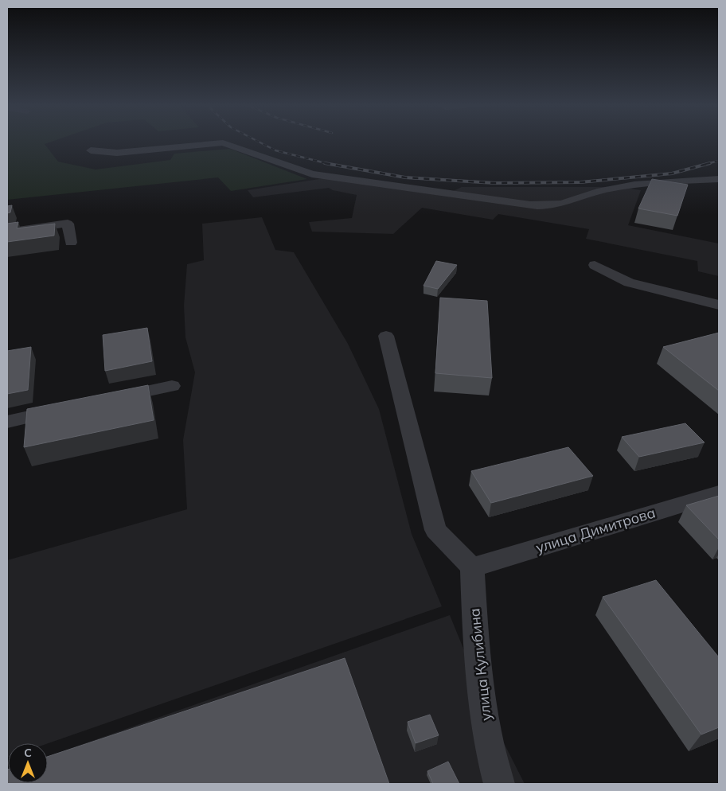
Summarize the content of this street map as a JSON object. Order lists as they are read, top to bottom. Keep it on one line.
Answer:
{"streets":{"street":["улица Димитрова","улица Кулибина"]},"crossings":[["улица Димитрова","улица Кулибина"]],"north":"top"}
